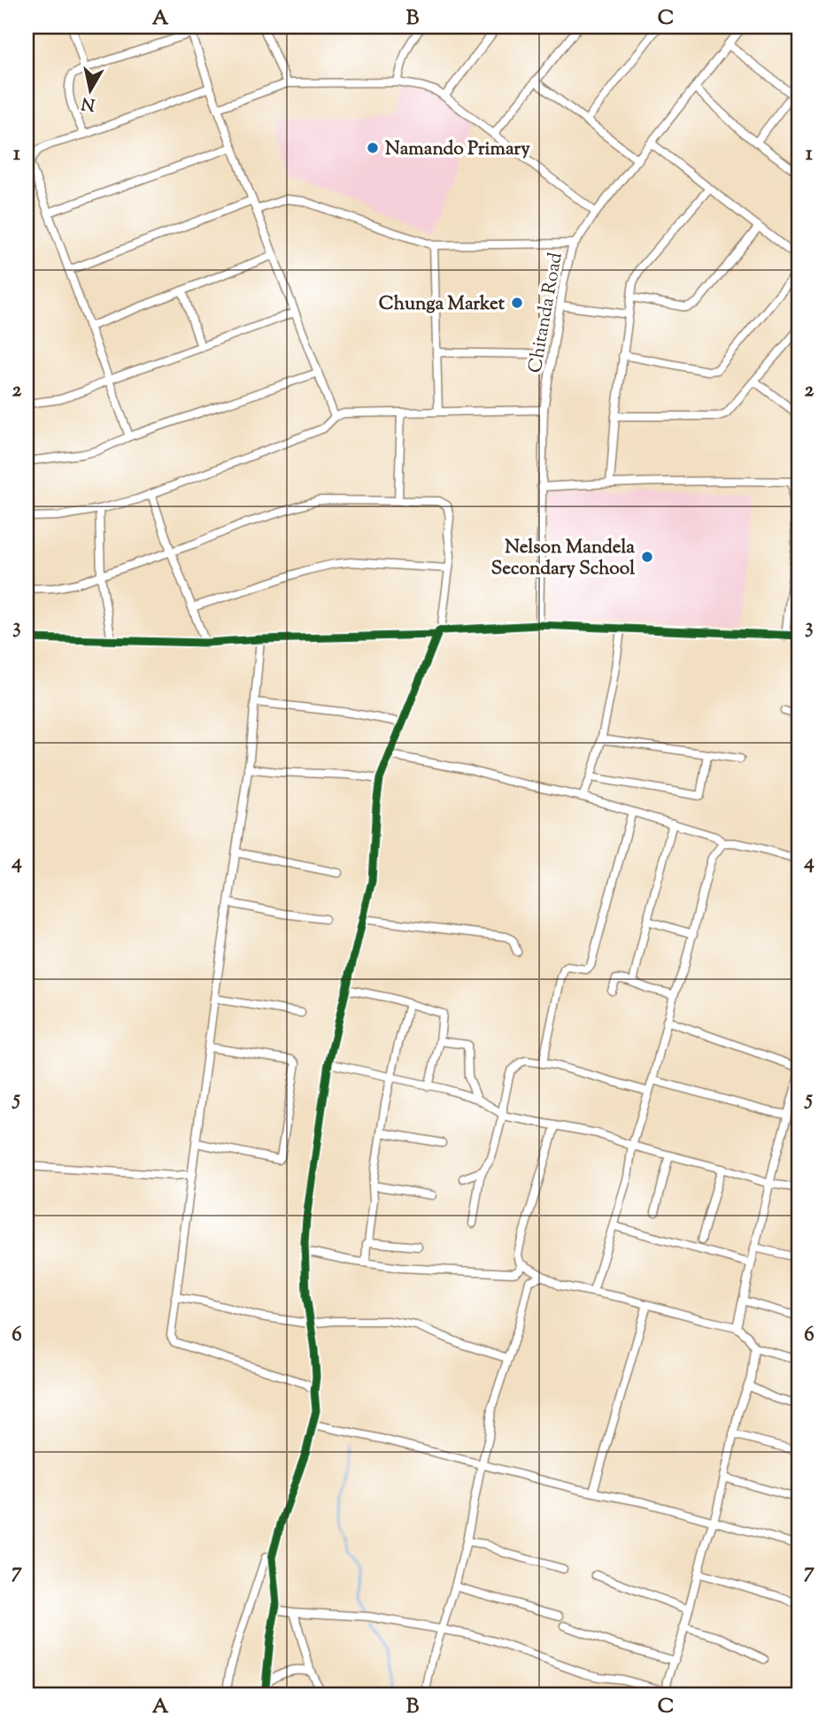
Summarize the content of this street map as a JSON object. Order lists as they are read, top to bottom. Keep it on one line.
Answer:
{"streets":{"street":["Chitanda Road"]},"places":["Namando Primary","Chunga Market","Nelson Mandela Secondary School"],"north":"bottom","grid":{"columns":["A","B","C"],"rows":["1","2","3","4","5","6","7"]}}
